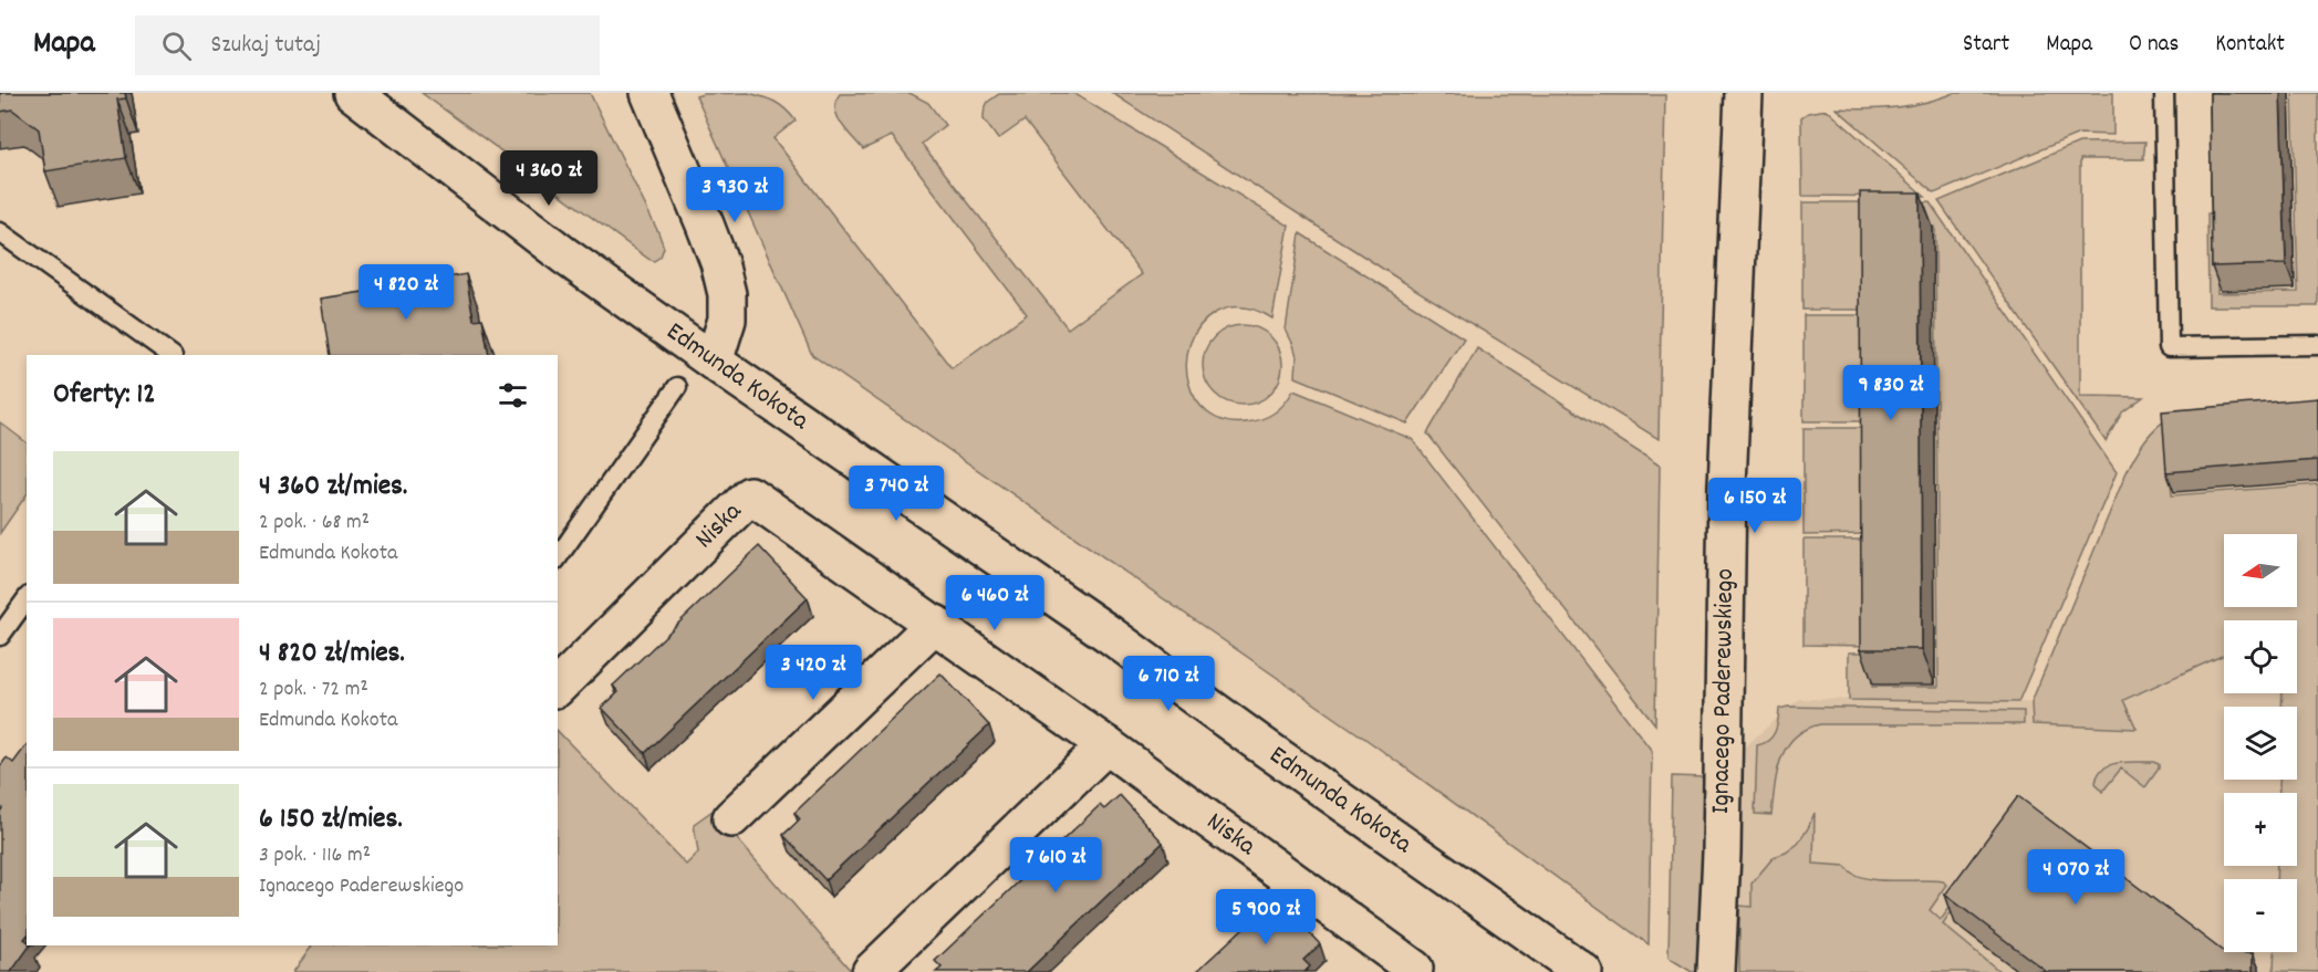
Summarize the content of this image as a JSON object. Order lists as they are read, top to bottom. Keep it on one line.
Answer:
{"streets":{"street":["Edmunda Kokota","Niska","Ignacego Paderewskiego"]},"north":"left","page":{"header":"Mapa","search":"Szukaj tutaj","nav":["Start","Mapa","O nas","Kontakt"],"price":["4 360 zł","3 930 zł","4 820 zł","9 830 zł","3 740 zł","6 150 zł","6 460 zł","3 420 zł","6 710 zł","7 610 zł","4 070 zł","5 900 zł"],"heading":"Oferty: 12","list":[{"name":"4 360 zł/mies.","note":"2 pok. · 68 m² · Edmunda Kokota"},{"name":"4 820 zł/mies.","note":"2 pok. · 72 m² · Edmunda Kokota"},{"name":"6 150 zł/mies.","note":"3 pok. · 116 m² · Ignacego Paderewskiego"}],"map_buttons":["+","−"]}}
